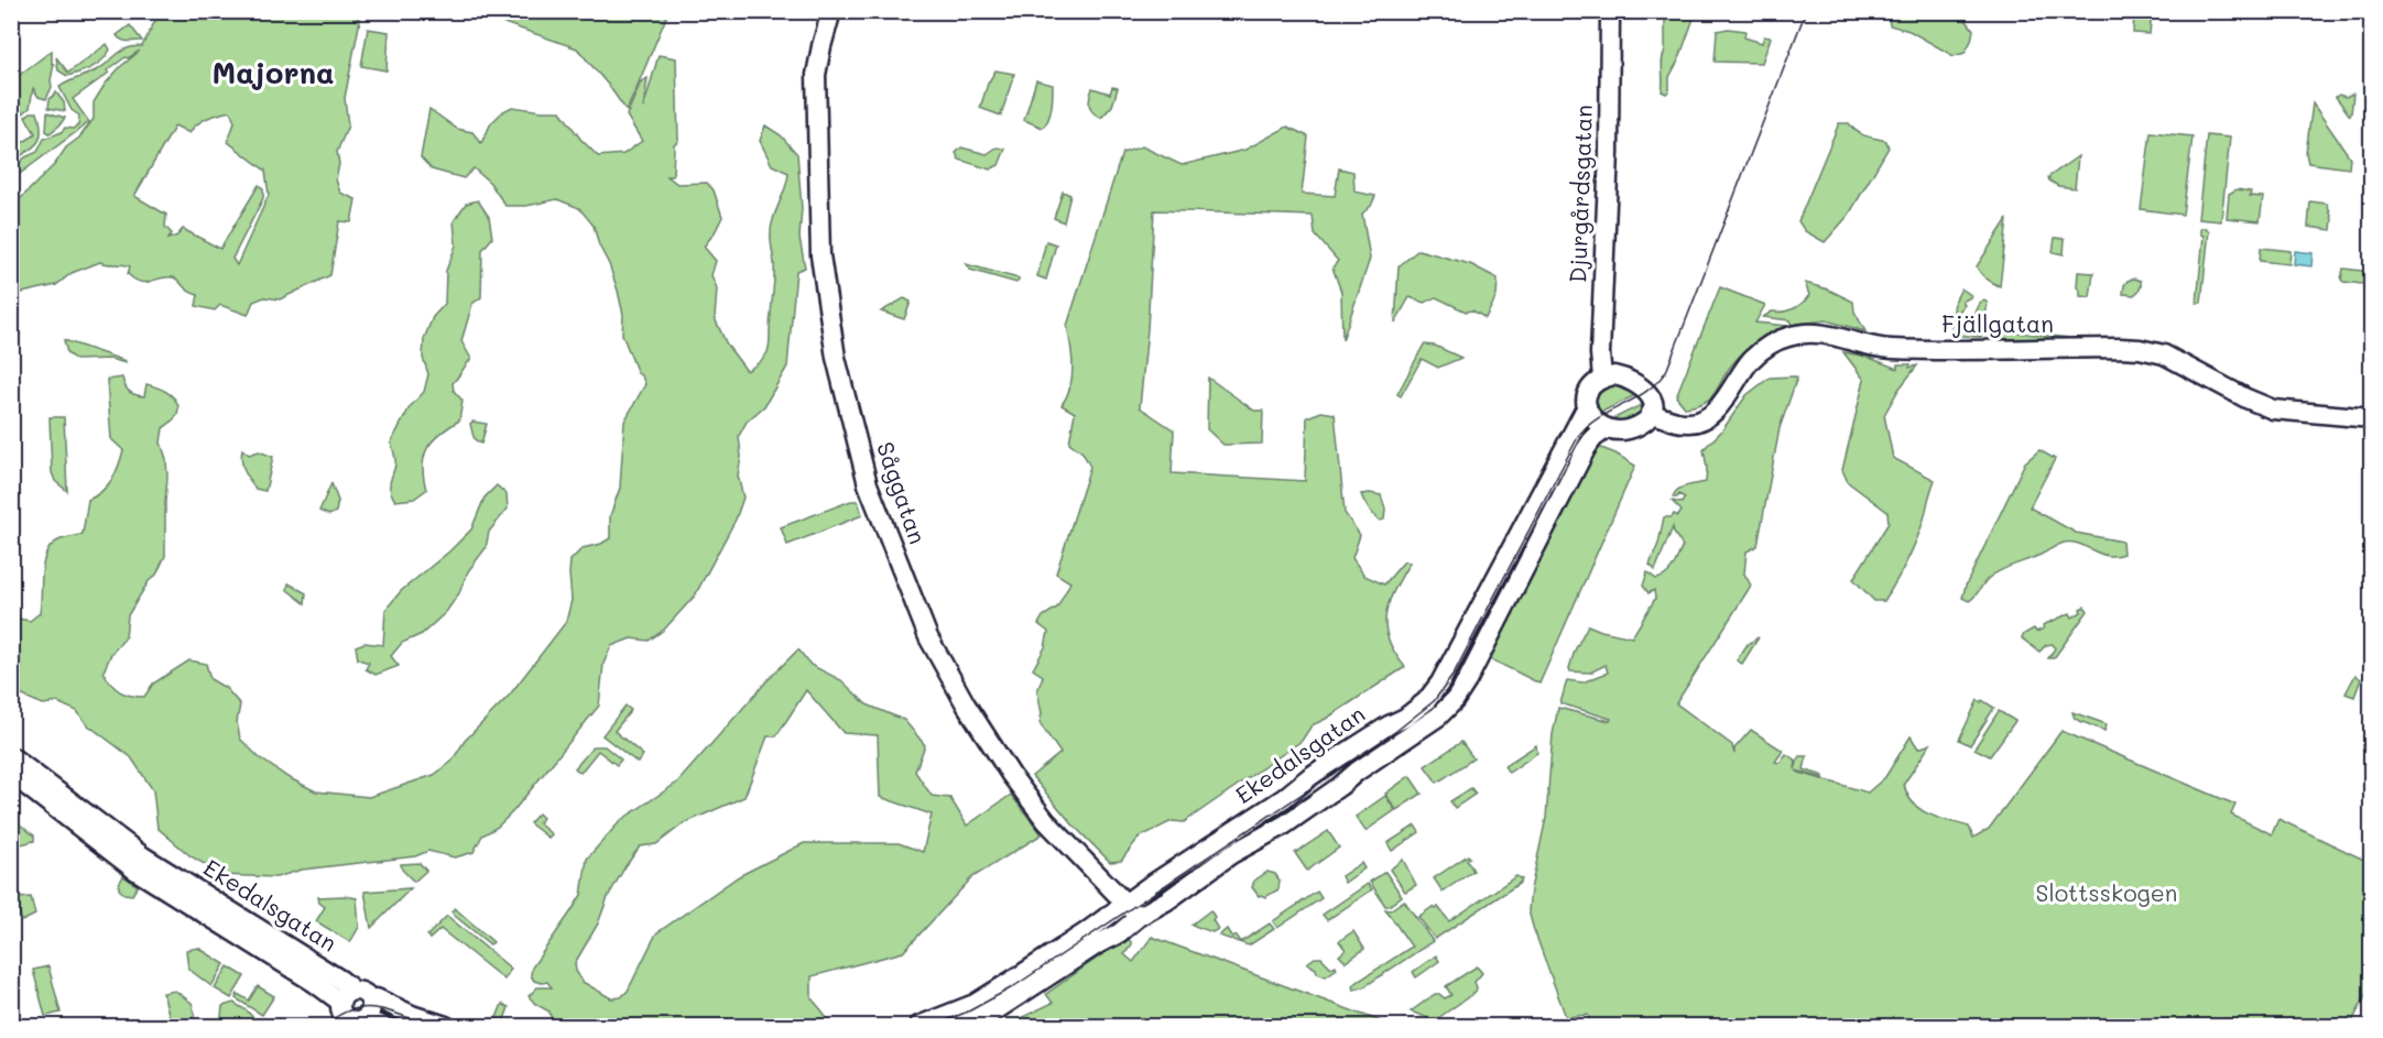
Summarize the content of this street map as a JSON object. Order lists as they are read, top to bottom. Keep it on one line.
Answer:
{"streets":{"street":["Djurgårdsgatan","Fjällgatan","Såggatan","Ekedalsgatan"]},"crossings":[["Djurgårdsgatan","Fjällgatan"],["Djurgårdsgatan","Ekedalsgatan"],["Fjällgatan","Ekedalsgatan"],["Såggatan","Ekedalsgatan"]],"districts":["Majorna"],"parks":["Slottsskogen"]}
